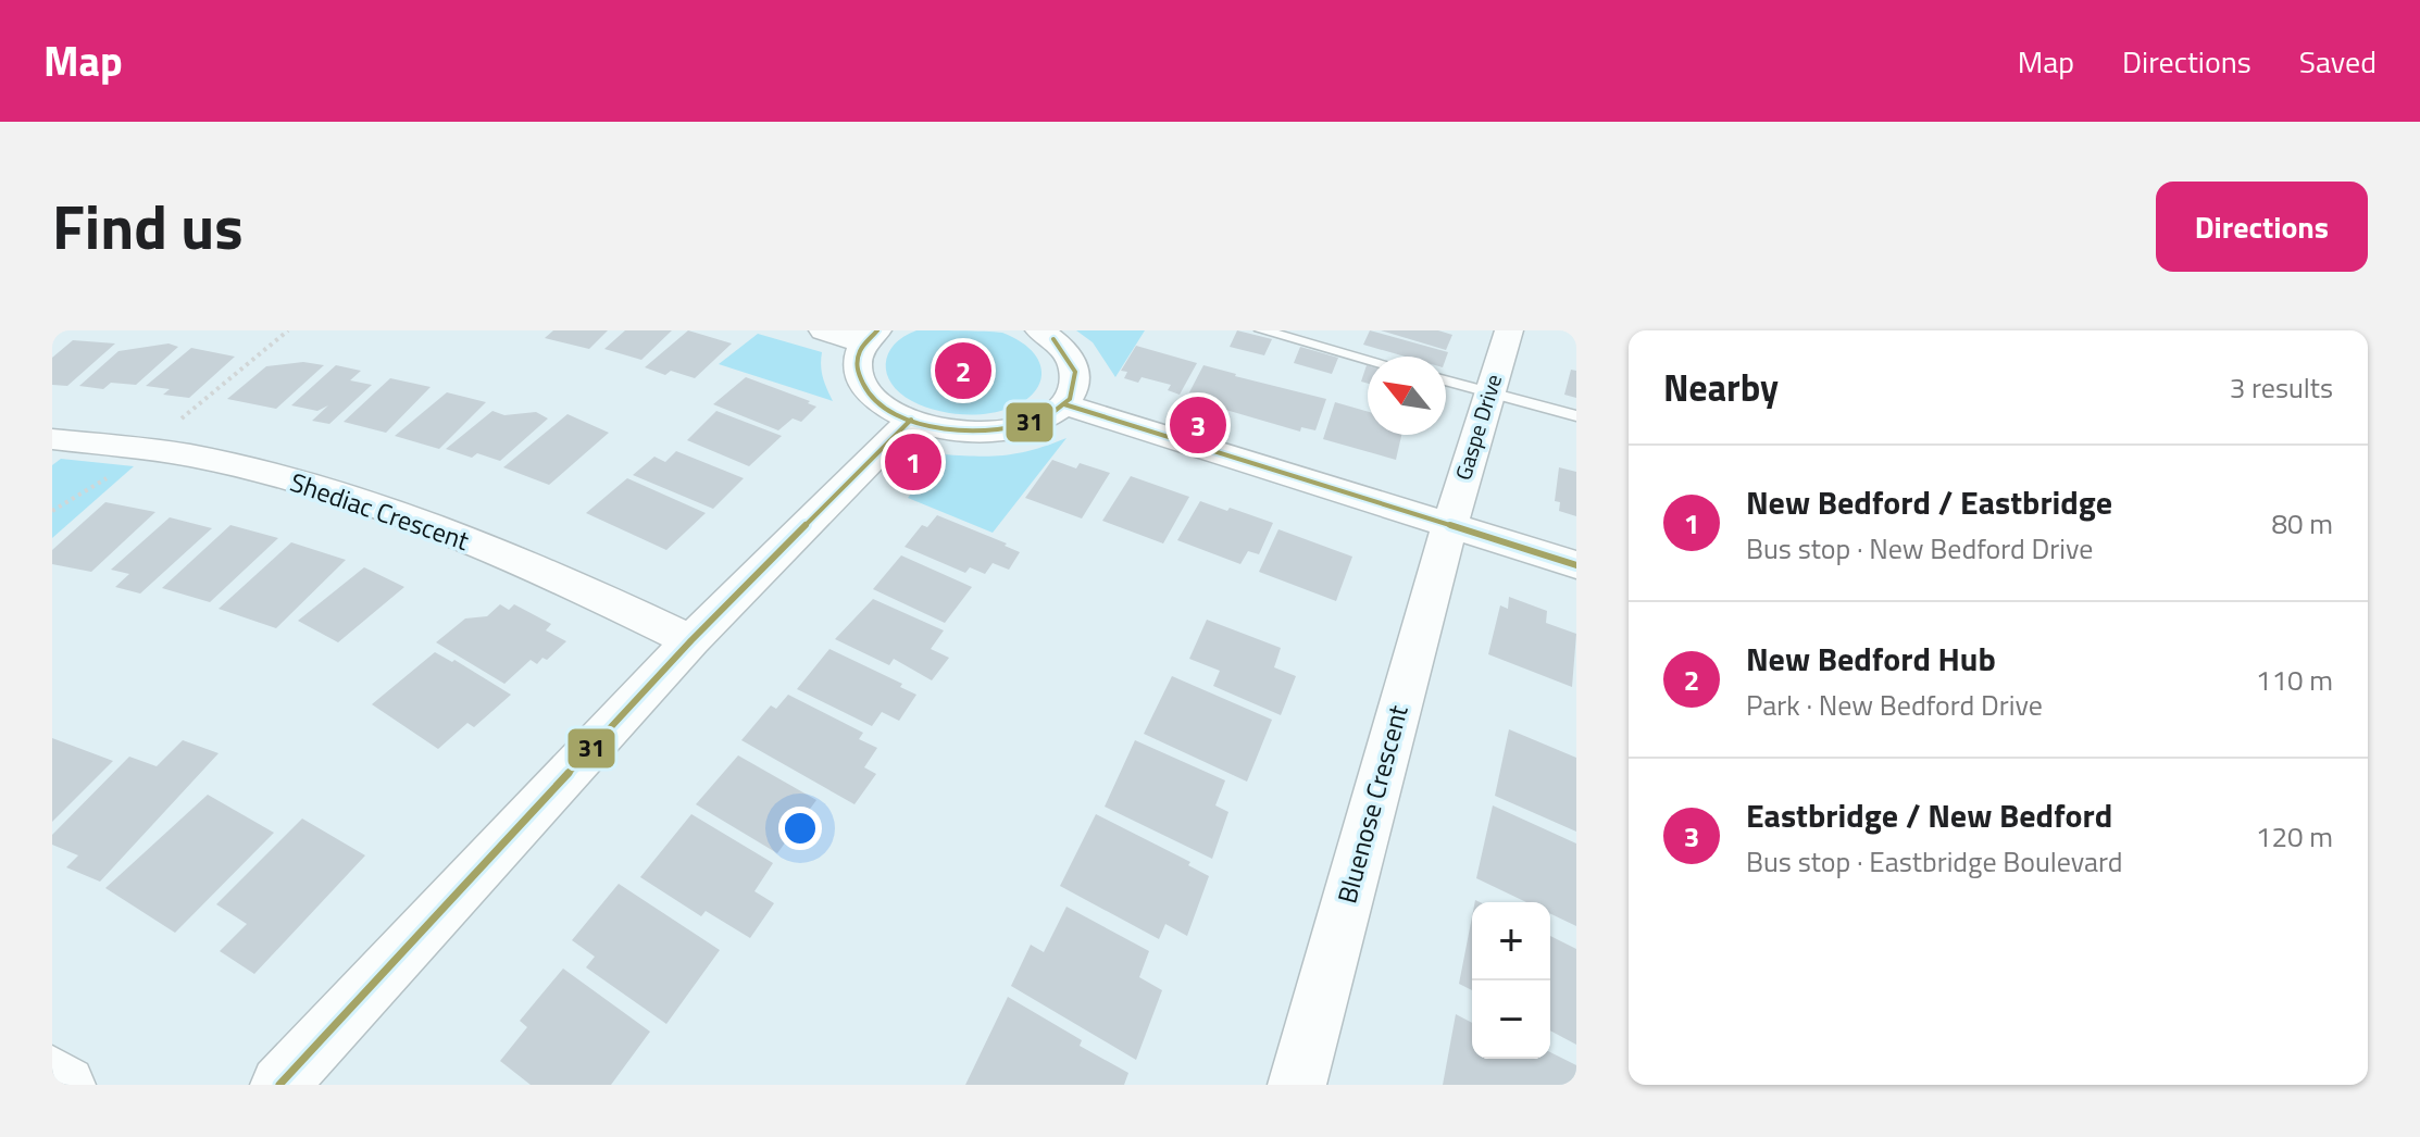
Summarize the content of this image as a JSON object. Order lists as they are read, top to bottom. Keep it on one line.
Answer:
{"streets":{"street":["Gaspe Drive","Shediac Crescent","Bluenose Crescent"]},"crossings":[["Gaspe Drive","Bluenose Crescent"]],"lines":["transit line 31"],"north":"top left","page":{"header":"Map","nav":["Map","Directions","Saved"],"title":"Find us","buttons":"Directions","heading":["Nearby","3 results"],"pins":["2","3","1"],"list":[{"mark":"1","name":"New Bedford / Eastbridge","note":"Bus stop · New Bedford Drive","value":"80 m"},{"mark":"2","name":"New Bedford Hub","note":"Park · New Bedford Drive","value":"110 m"},{"mark":"3","name":"Eastbridge / New Bedford","note":"Bus stop · Eastbridge Boulevard","value":"120 m"}],"map_buttons":["+","−"]}}
